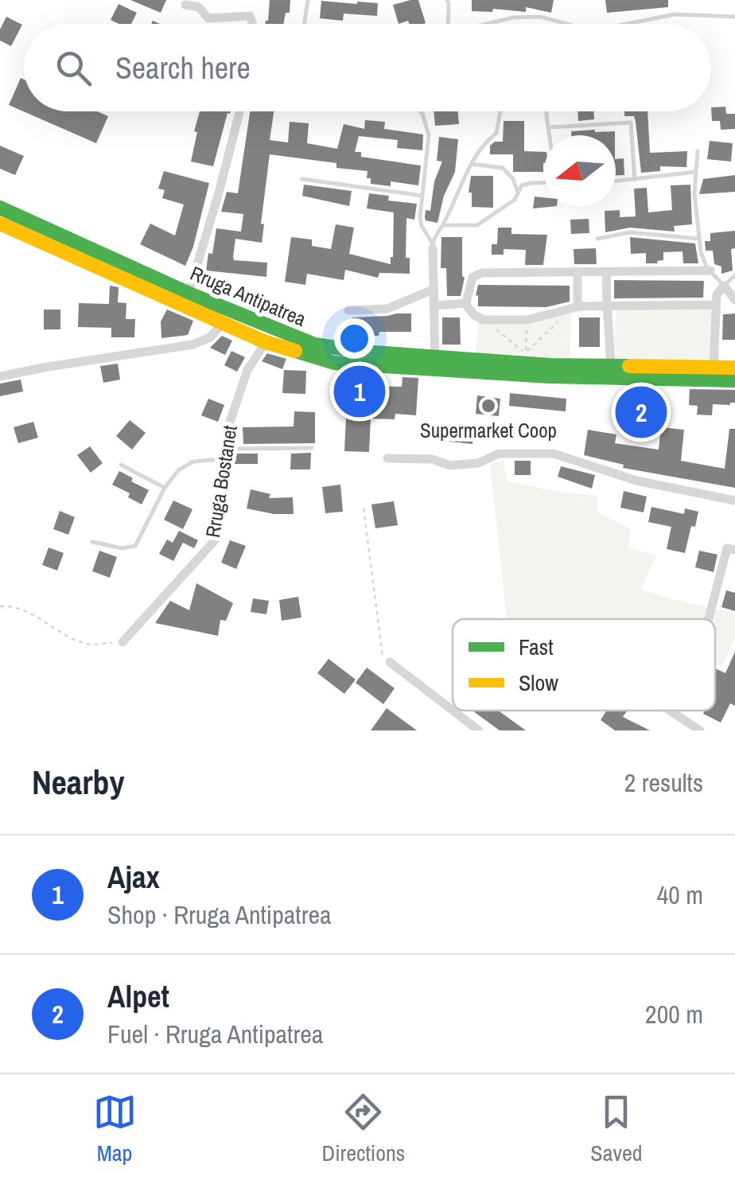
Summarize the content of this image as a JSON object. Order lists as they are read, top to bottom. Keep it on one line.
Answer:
{"streets":{"main road":["Rruga Antipatrea"],"street":["Rruga Bostanet"]},"crossings":[["Rruga Antipatrea","Rruga Bostanet"]],"places":["Supermarket Coop"],"legend":["Fast","Slow"],"north":"left","page":{"search":"Search here","pins":["1","2"],"heading":["Nearby","2 results"],"list":[{"mark":"1","name":"Ajax","note":"Shop · Rruga Antipatrea","value":"40 m"},{"mark":"2","name":"Alpet","note":"Fuel · Rruga Antipatrea","value":"200 m"}],"nav":["Map","Directions","Saved"]}}
